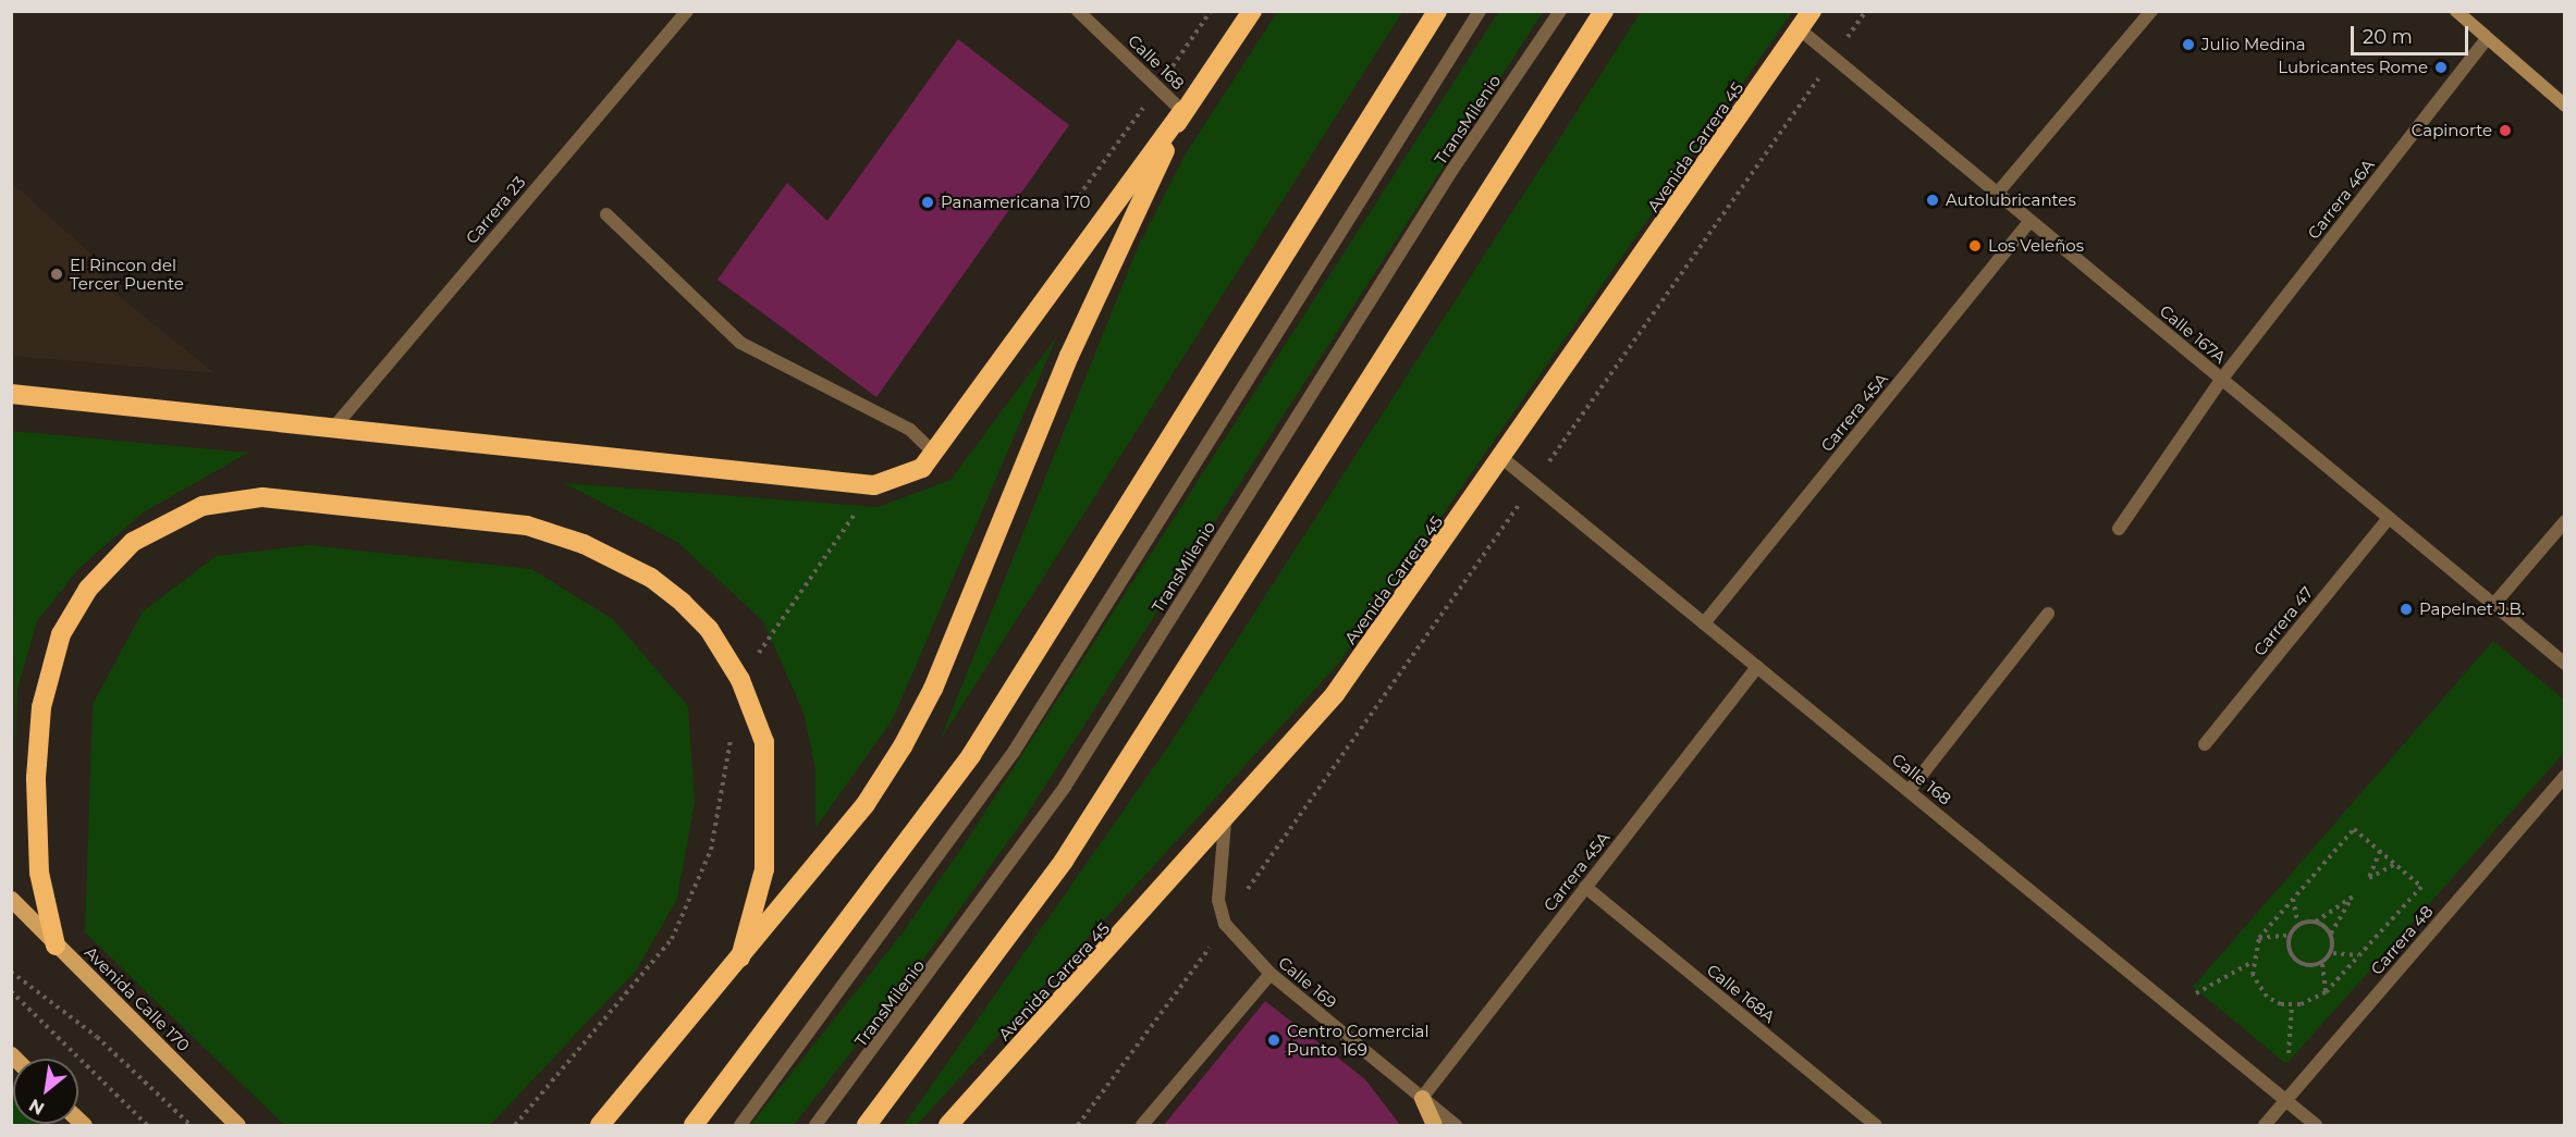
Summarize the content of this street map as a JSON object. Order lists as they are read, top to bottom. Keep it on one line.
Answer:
{"streets":{"highway":["Avenida Carrera 45"],"main road":["Avenida Calle 170"],"street":["Calle 168","TransMilenio","Carrera 46A","Carrera 23","Calle 167A","Carrera 45A","Carrera 47","Carrera 48","Calle 169","Calle 168A"]},"crossings":[["Calle 168","Avenida Carrera 45"],["Calle 168","Carrera 45A"],["Calle 168","Carrera 48"],["Avenida Carrera 45","Calle 167A"],["Avenida Carrera 45","Calle 169"],["Carrera 46A","Calle 167A"],["Calle 167A","Carrera 45A"],["Calle 167A","Carrera 47"],["Carrera 45A","Calle 169"],["Carrera 45A","Calle 168A"]],"places":["Julio Medina","Lubricantes Rome","Capinorte","Autolubricantes","Panamericana 170","Los Veleños","El Rincon del Tercer Puente","Papelnet J.B.","Centro Comercial Punto 169"],"scale_bar":"20 m","north":"bottom left"}
